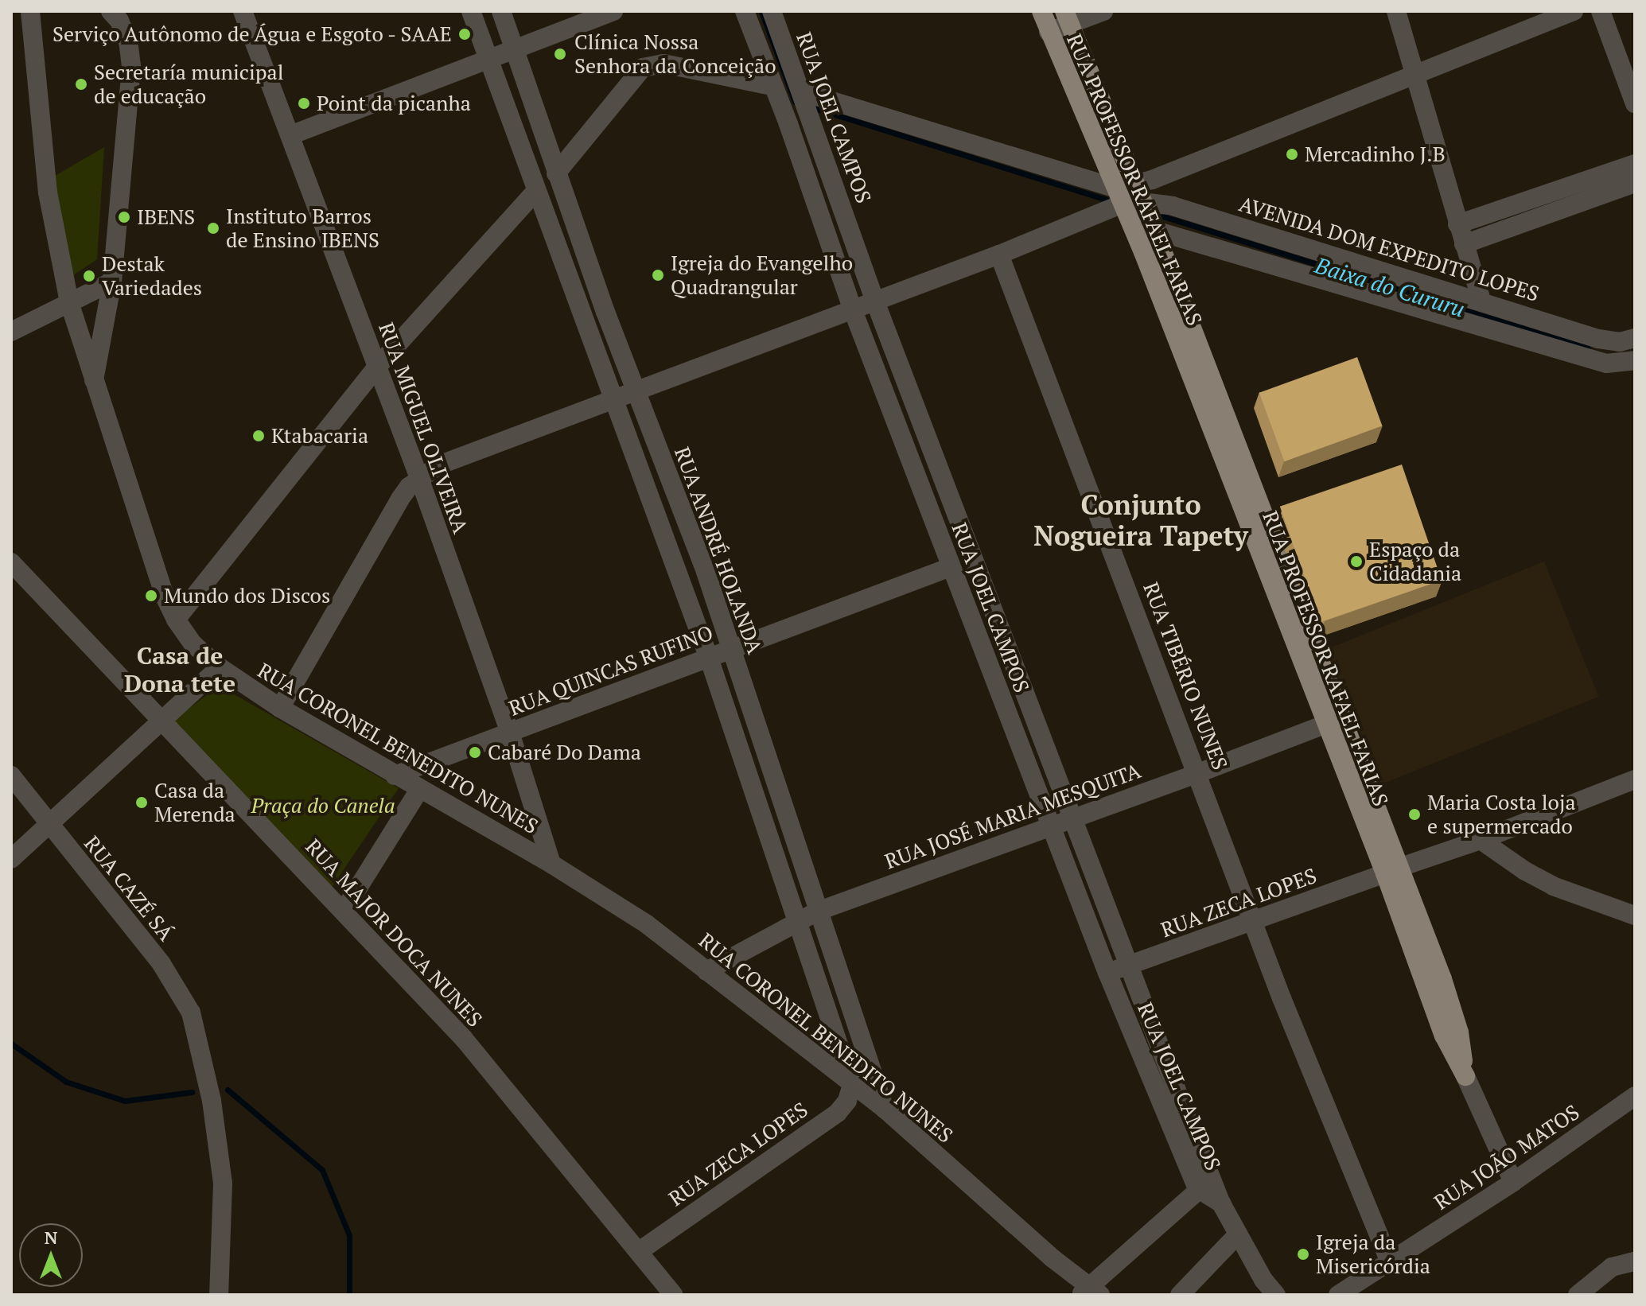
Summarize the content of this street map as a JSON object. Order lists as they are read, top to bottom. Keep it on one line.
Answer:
{"streets":{"main road":["RUA PROFESSOR RAFAEL FARIAS"],"street":["RUA JOEL CAMPOS","AVENIDA DOM EXPEDITO LOPES","RUA MIGUEL OLIVEIRA","RUA ANDRÉ HOLANDA","RUA QUINCAS RUFINO","RUA TIBÉRIO NUNES","RUA CORONEL BENEDITO NUNES","RUA JOSÉ MARIA MESQUITA","RUA CAZÉ SÁ","RUA ZECA LOPES","RUA MAJOR DOCA NUNES","RUA JOÃO MATOS"]},"crossings":[["RUA JOEL CAMPOS","AVENIDA DOM EXPEDITO LOPES"],["RUA JOEL CAMPOS","RUA QUINCAS RUFINO"],["RUA JOEL CAMPOS","RUA JOSÉ MARIA MESQUITA"],["RUA JOEL CAMPOS","RUA ZECA LOPES"],["RUA PROFESSOR RAFAEL FARIAS","AVENIDA DOM EXPEDITO LOPES"],["RUA PROFESSOR RAFAEL FARIAS","RUA JOSÉ MARIA MESQUITA"],["RUA PROFESSOR RAFAEL FARIAS","RUA ZECA LOPES"],["RUA PROFESSOR RAFAEL FARIAS","RUA JOÃO MATOS"],["RUA MIGUEL OLIVEIRA","RUA QUINCAS RUFINO"],["RUA MIGUEL OLIVEIRA","RUA CORONEL BENEDITO NUNES"],["RUA ANDRÉ HOLANDA","RUA QUINCAS RUFINO"],["RUA ANDRÉ HOLANDA","RUA CORONEL BENEDITO NUNES"],["RUA ANDRÉ HOLANDA","RUA JOSÉ MARIA MESQUITA"],["RUA QUINCAS RUFINO","RUA CORONEL BENEDITO NUNES"],["RUA TIBÉRIO NUNES","RUA JOSÉ MARIA MESQUITA"],["RUA TIBÉRIO NUNES","RUA ZECA LOPES"],["RUA TIBÉRIO NUNES","RUA JOÃO MATOS"],["RUA CORONEL BENEDITO NUNES","RUA JOSÉ MARIA MESQUITA"],["RUA CORONEL BENEDITO NUNES","RUA ZECA LOPES"],["RUA ZECA LOPES","RUA MAJOR DOCA NUNES"]],"districts":["Conjunto Nogueira Tapety","Casa de Dona tete"],"water":["Baixa do Cururu"],"parks":["Praça do Canela"],"places":["Serviço Autônomo de Água e Esgoto - SAAE","Clínica Nossa Senhora da Conceição","Secretaría municipal de educação","Point da picanha","Mercadinho J.B","IBENS","Instituto Barros de Ensino IBENS","Igreja do Evangelho Quadrangular","Destak Variedades","Ktabacaria","Espaço da Cidadania","Mundo dos Discos","Cabaré Do Dama","Casa da Merenda","Maria Costa loja e supermercado","Igreja da Misericórdia"],"north":"top"}
